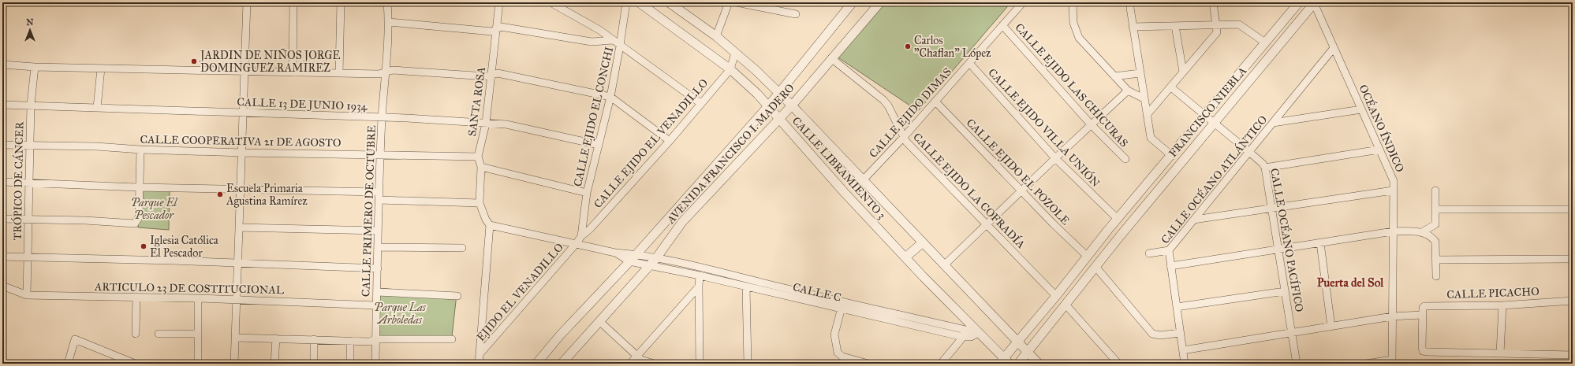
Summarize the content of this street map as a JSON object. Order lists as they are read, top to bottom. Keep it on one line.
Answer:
{"streets":{"street":["CALLE EJIDO LAS CHICURAS","SANTA ROSA","CALLE 13 DE JUNIO 1934","FRANCISCO NIEBLA","CALLE EJIDO DIMAS","CALLE EJIDO EL CONCHI","CALLE EJIDO VILLA UNIÓN","OCÉANO ÍNDICO","CALLE COOPERATIVA 21 DE AGOSTO","CALLE EJIDO EL VENADILLO","AVENIDA FRANCISCO I. MADERO","CALLE LIBRAMIENTO 3","CALLE EJIDO EL POZOLE","CALLE OCÉANO ATLÁNTICO","TRÓPICO DE CÁNCER","CALLE EJIDO LA COFRADÍA","CALLE PRIMERO DE OCTUBRE","CALLE OCÉANO PACÍFICO","ARTICULO 23 DE COSTITUCIONAL","EJIDO EL VENADILLO","CALLE C","CALLE PICACHO"]},"crossings":[["CALLE EJIDO LAS CHICURAS","CALLE EJIDO DIMAS"],["SANTA ROSA","CALLE 13 DE JUNIO 1934"],["SANTA ROSA","CALLE COOPERATIVA 21 DE AGOSTO"],["CALLE 13 DE JUNIO 1934","CALLE EJIDO EL CONCHI"],["CALLE 13 DE JUNIO 1934","TRÓPICO DE CÁNCER"],["CALLE 13 DE JUNIO 1934","CALLE PRIMERO DE OCTUBRE"],["FRANCISCO NIEBLA","CALLE EJIDO VILLA UNIÓN"],["FRANCISCO NIEBLA","OCÉANO ÍNDICO"],["FRANCISCO NIEBLA","CALLE LIBRAMIENTO 3"],["FRANCISCO NIEBLA","CALLE EJIDO EL POZOLE"],["FRANCISCO NIEBLA","CALLE EJIDO LA COFRADÍA"],["FRANCISCO NIEBLA","CALLE OCÉANO PACÍFICO"],["CALLE EJIDO DIMAS","CALLE EJIDO VILLA UNIÓN"],["CALLE EJIDO DIMAS","CALLE LIBRAMIENTO 3"],["CALLE EJIDO DIMAS","CALLE EJIDO EL POZOLE"],["CALLE EJIDO DIMAS","CALLE EJIDO LA COFRADÍA"],["CALLE EJIDO EL CONCHI","CALLE EJIDO EL VENADILLO"],["OCÉANO ÍNDICO","CALLE OCÉANO ATLÁNTICO"],["CALLE COOPERATIVA 21 DE AGOSTO","TRÓPICO DE CÁNCER"],["CALLE COOPERATIVA 21 DE AGOSTO","CALLE PRIMERO DE OCTUBRE"],["CALLE EJIDO EL VENADILLO","CALLE LIBRAMIENTO 3"],["CALLE EJIDO EL VENADILLO","EJIDO EL VENADILLO"],["AVENIDA FRANCISCO I. MADERO","CALLE LIBRAMIENTO 3"],["AVENIDA FRANCISCO I. MADERO","CALLE EJIDO LA COFRADÍA"],["AVENIDA FRANCISCO I. MADERO","CALLE C"],["CALLE LIBRAMIENTO 3","CALLE C"],["CALLE OCÉANO ATLÁNTICO","CALLE OCÉANO PACÍFICO"],["TRÓPICO DE CÁNCER","ARTICULO 23 DE COSTITUCIONAL"],["CALLE PRIMERO DE OCTUBRE","ARTICULO 23 DE COSTITUCIONAL"]],"districts":["Puerta del Sol"],"parks":["Parque El Pescador","Parque Las Arboledas"],"places":["Carlos \"Chaflan\" López","JARDIN DE NIÑOS JORGE DOMINGUEZ RAMIREZ","Escuela Primaria Agustina Ramírez","Iglesia Católica El Pescador"],"north":"top"}
